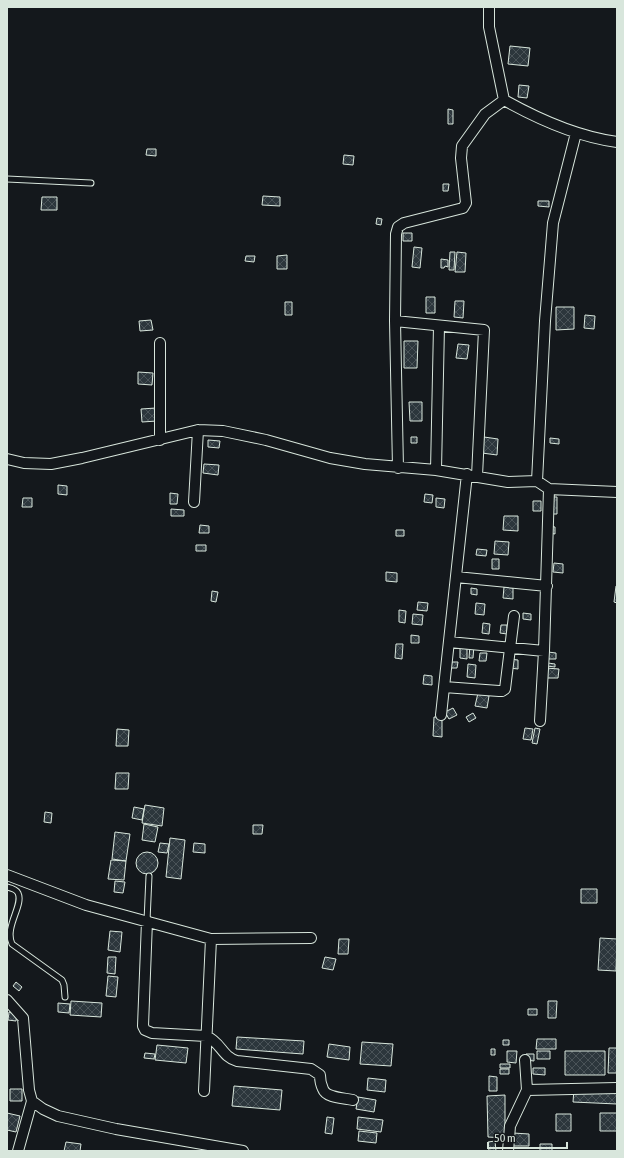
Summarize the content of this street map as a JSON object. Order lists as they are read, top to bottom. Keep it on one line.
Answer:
{"scale_bar":"50 m"}
